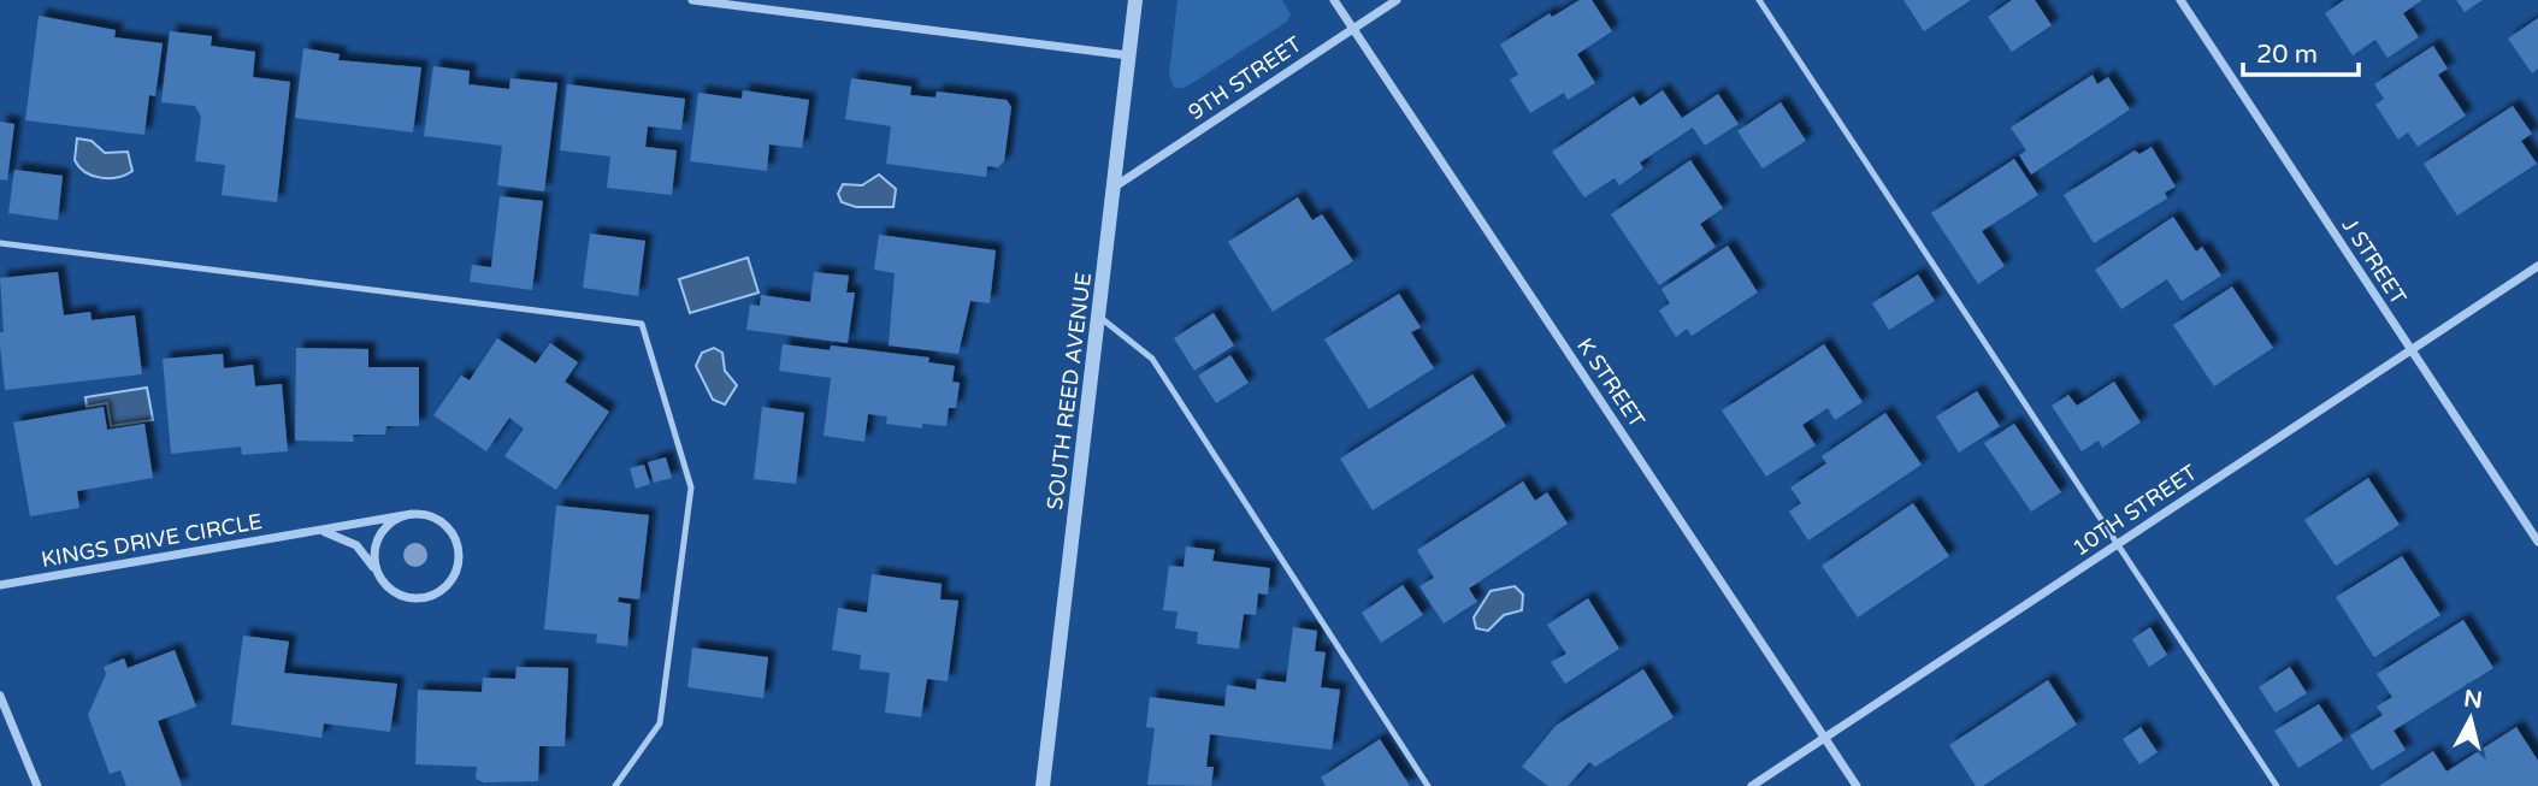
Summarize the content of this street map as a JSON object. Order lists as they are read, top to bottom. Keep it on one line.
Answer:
{"streets":{"street":["9TH STREET","J STREET","K STREET","SOUTH REED AVENUE","10TH STREET","KINGS DRIVE CIRCLE"]},"crossings":[["9TH STREET","K STREET"],["9TH STREET","SOUTH REED AVENUE"],["J STREET","10TH STREET"],["K STREET","10TH STREET"]],"scale_bar":"20 m","north":"top"}
